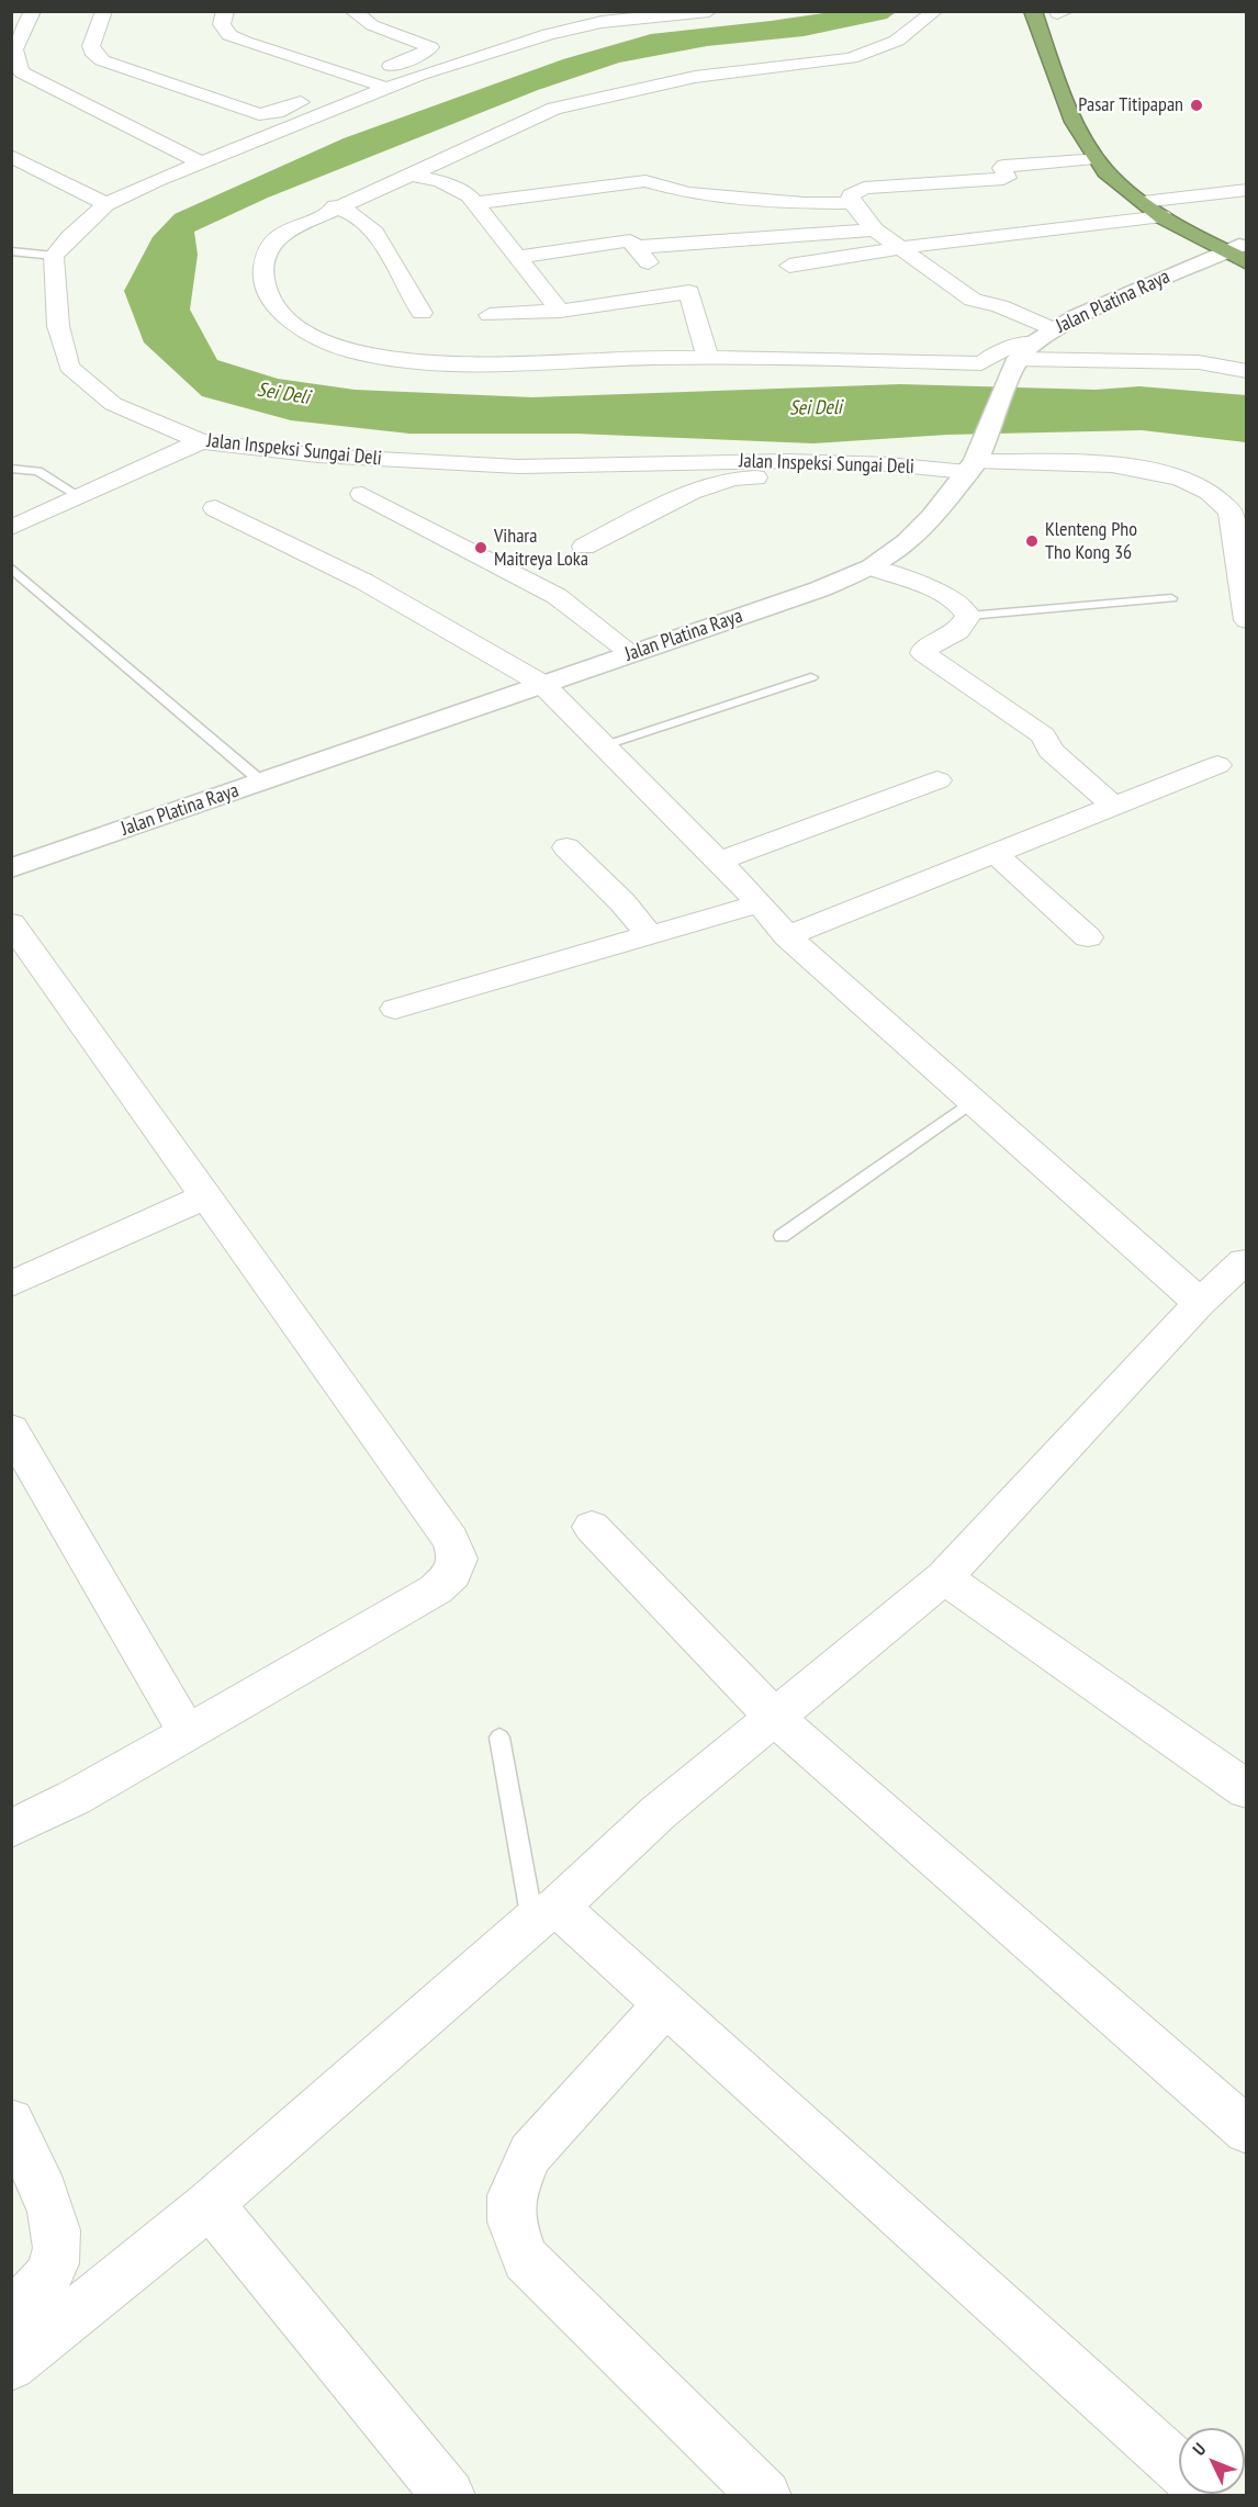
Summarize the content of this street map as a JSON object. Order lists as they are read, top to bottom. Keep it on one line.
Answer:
{"streets":{"main road":["Jalan Platina Raya"],"street":["Jalan Inspeksi Sungai Deli"]},"crossings":[["Jalan Platina Raya","Jalan Inspeksi Sungai Deli"]],"water":["Sei Deli"],"places":["Pasar Titipapan","Klenteng Pho Tho Kong 36","Vihara Maitreya Loka"],"north":"top left"}
